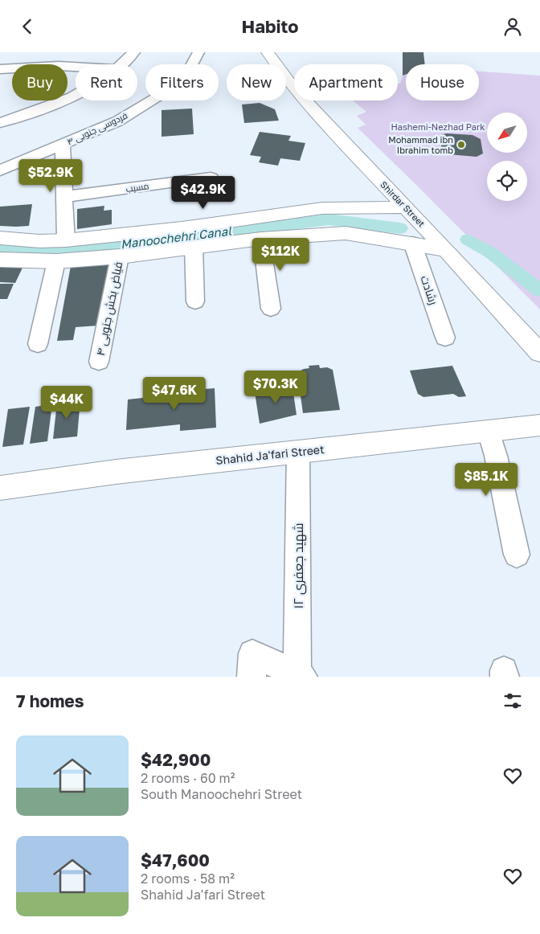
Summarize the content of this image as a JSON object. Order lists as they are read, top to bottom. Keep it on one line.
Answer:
{"streets":{"street":["فردوسی جنوبی ۴","مسیب","Shirdar Street","رشادت","فیاض بخش جنوبی ۴","Shahid Ja'fari Street","شهید جعفری ۱۲"]},"crossings":[["Shahid Ja'fari Street","شهید جعفری ۱۲"]],"water":["Manoochehri Canal"],"parks":["Hashemi-Nezhad Park"],"places":["Mohammad ibn Ibrahim tomb"],"north":"bottom left","page":{"header":"Habito","chip":["Buy","Rent","Filters","New","Apartment","House"],"price":["$52.9K","$42.9K","$112K","$70.3K","$47.6K","$44K","$85.1K"],"heading":"7 homes","list":[{"name":"$42,900","note":"2 rooms · 60 m² · South Manoochehri Street"},{"name":"$47,600","note":"2 rooms · 58 m² · Shahid Ja'fari Street"}]}}
